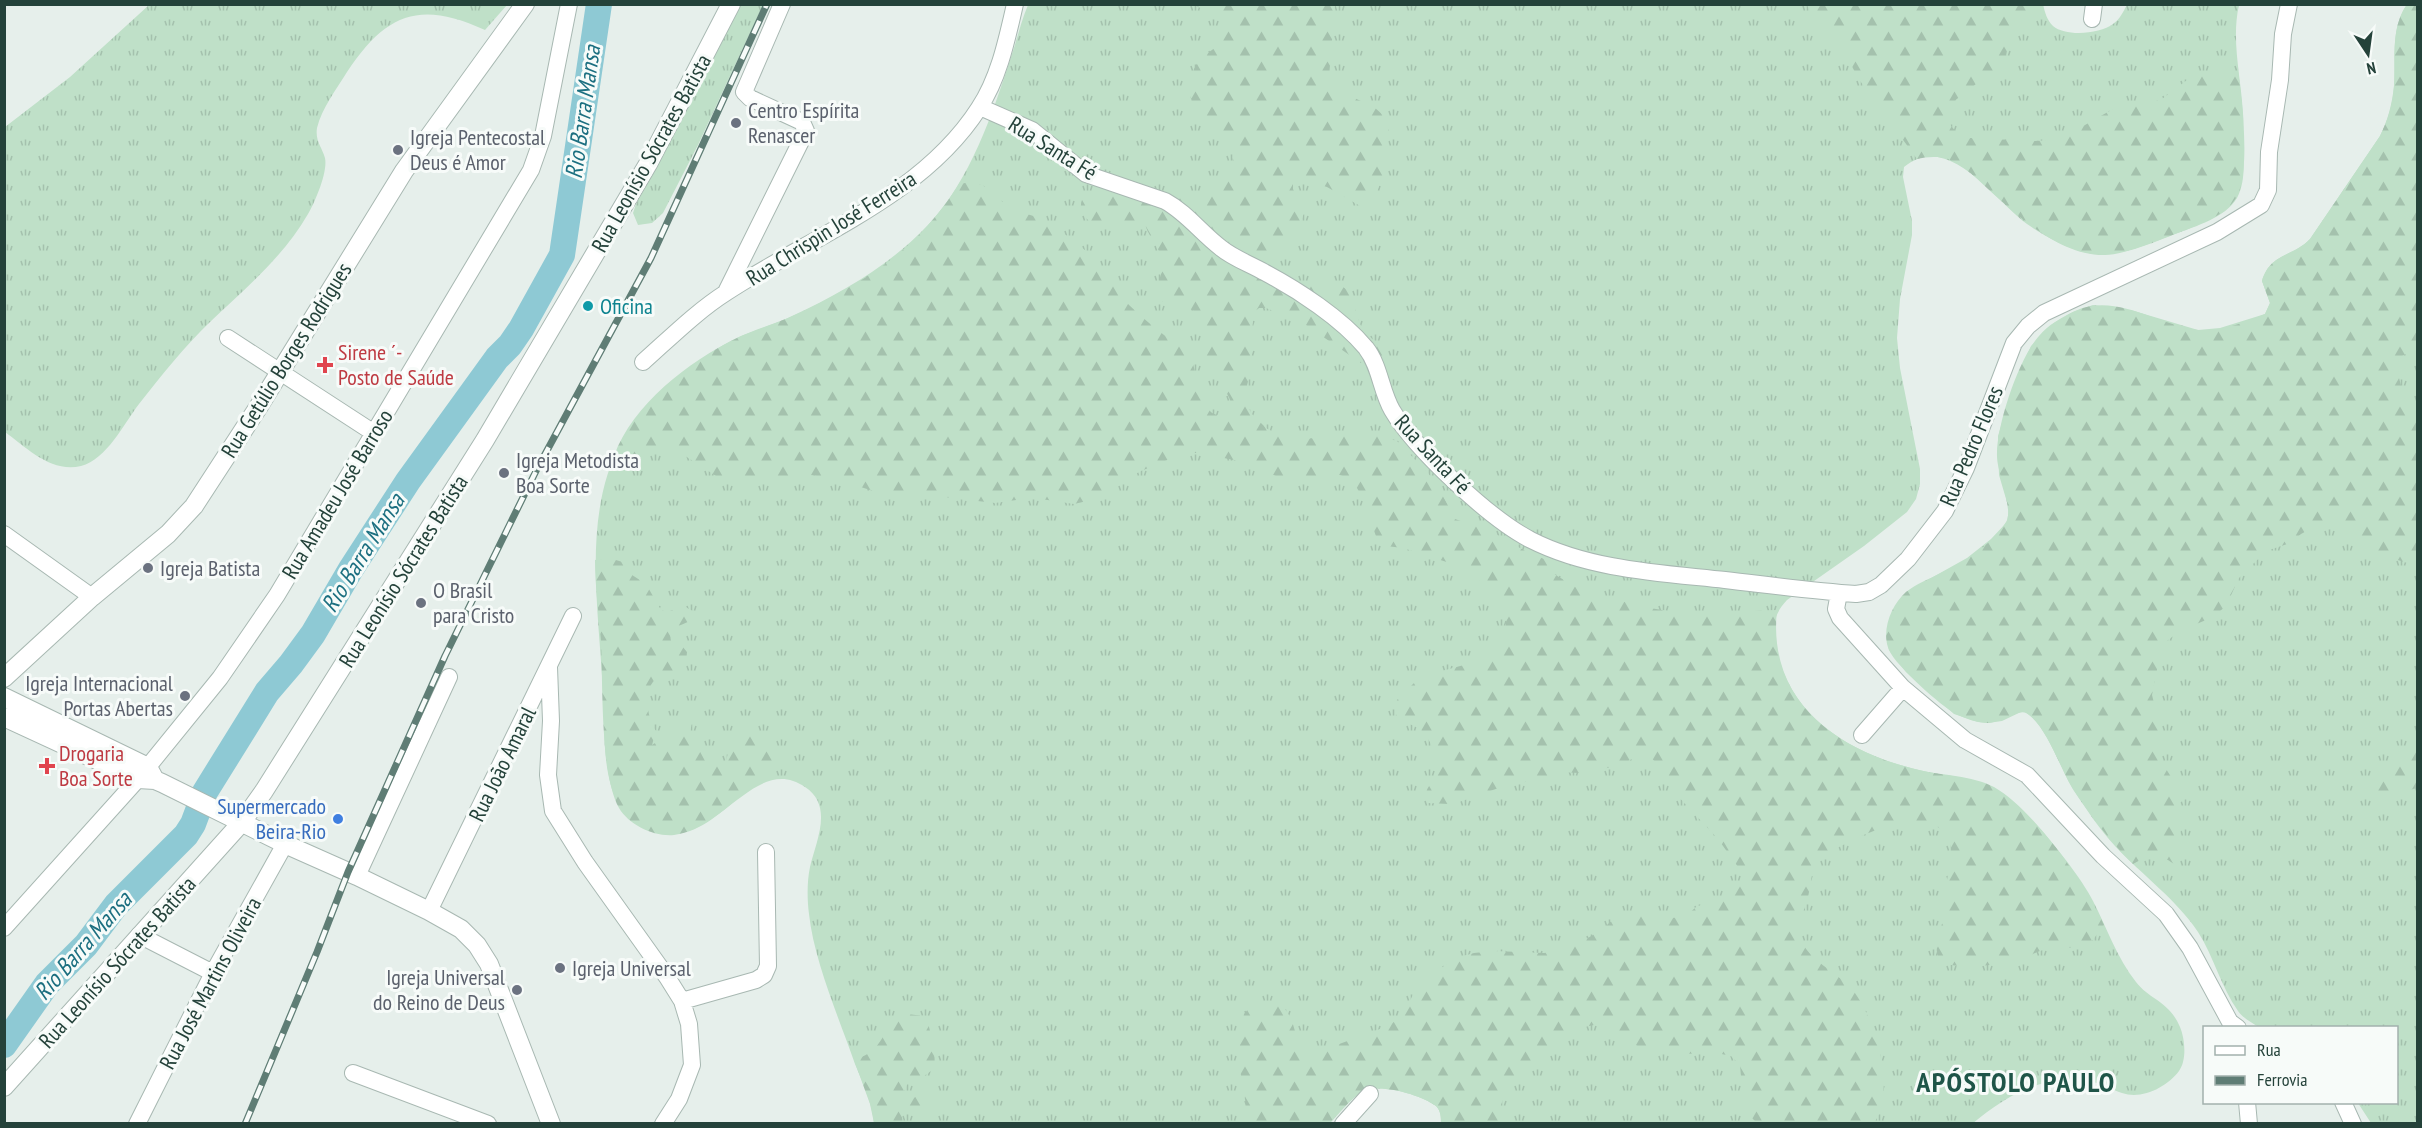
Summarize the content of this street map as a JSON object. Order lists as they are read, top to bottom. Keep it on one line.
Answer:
{"streets":{"street":["Rua Santa Fé","Rua Leonísio Sócrates Batista","Rua Chrispin José Ferreira","Rua Getúlio Borges Rodrigues","Rua Pedro Flores","Rua Amadeu José Barroso","Rua João Amaral","Rua José Martins Oliveira"]},"crossings":[["Rua Santa Fé","Rua Chrispin José Ferreira"],["Rua Santa Fé","Rua Pedro Flores"]],"districts":["APÓSTOLO PAULO"],"water":["Rio Barra Mansa"],"places":{"other":["Centro Espírita Renascer","Igreja Pentecostal Deus é Amor","Oficina","Igreja Metodista Boa Sorte","Igreja Batista","O Brasil para Cristo","Igreja Internacional Portas Abertas","Supermercado Beira-Rio","Igreja Universal","Igreja Universal do Reino de Deus"],"health":["Sirene ´- Posto de Saúde","Drogaria Boa Sorte"]},"legend":["Rua","Ferrovia"],"north":"bottom"}
